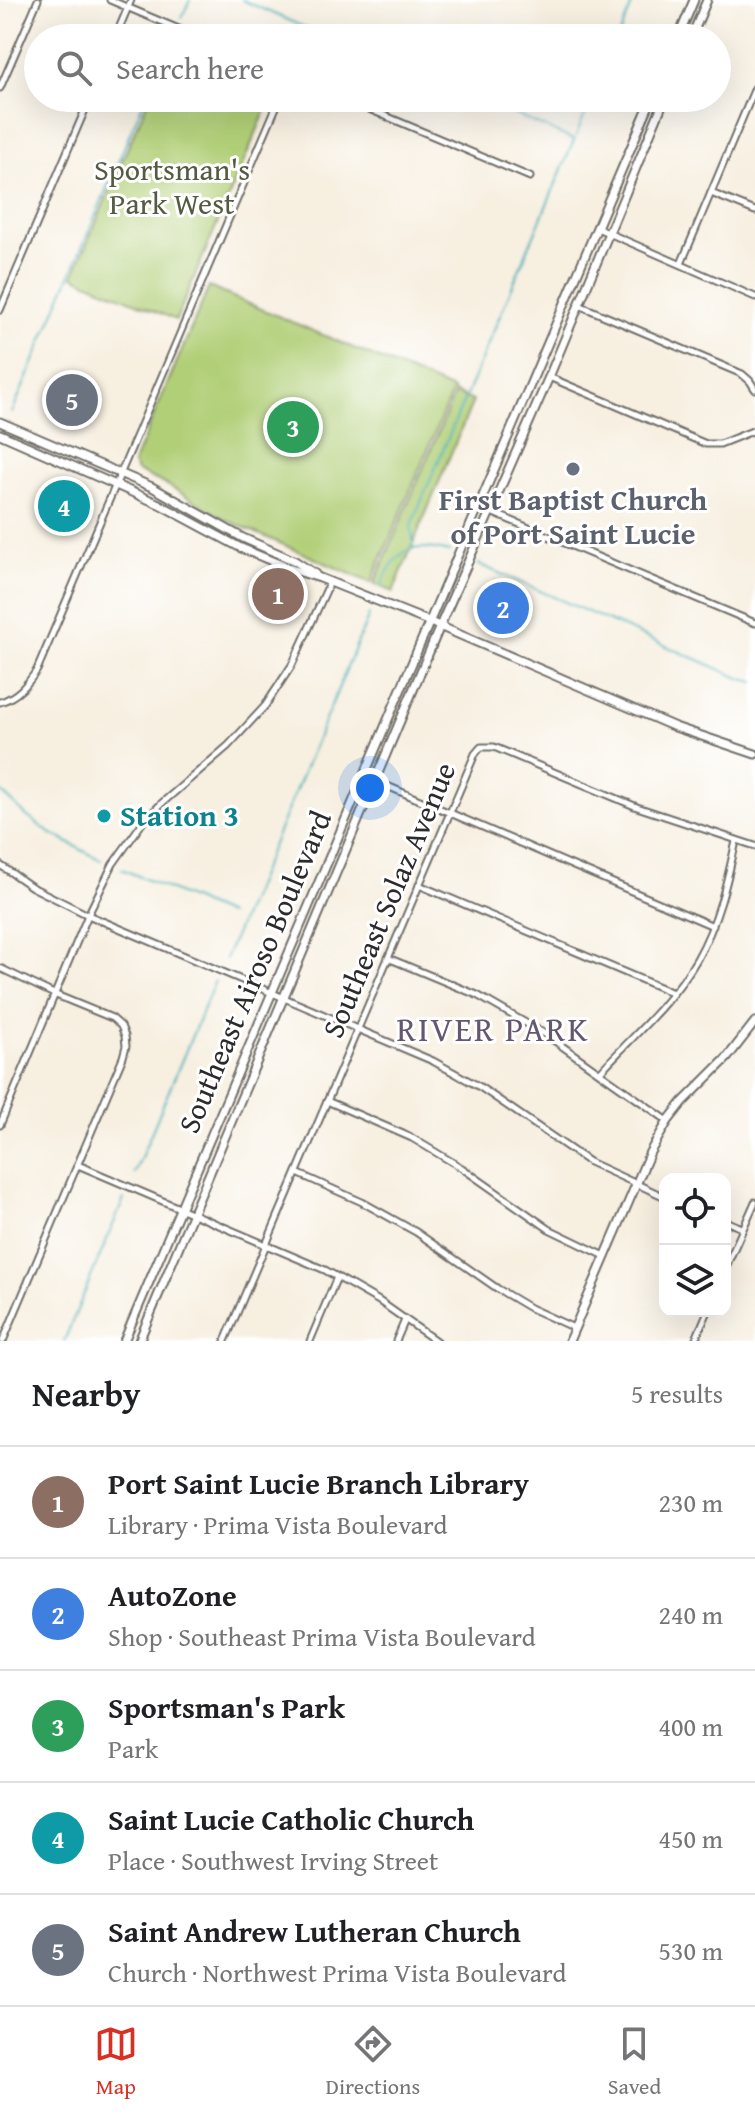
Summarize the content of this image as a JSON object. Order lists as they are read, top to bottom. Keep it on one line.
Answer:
{"streets":{"main road":["Southeast Airoso Boulevard"],"street":["Southeast Solaz Avenue"]},"districts":["RIVER PARK"],"parks":["Sportsman's Park West"],"places":["First Baptist Church of Port Saint Lucie","Station 3"],"page":{"search":"Search here","pins":["5","3","4","1","2"],"heading":["Nearby","5 results"],"list":[{"mark":"1","name":"Port Saint Lucie Branch Library","note":"Library · Prima Vista Boulevard","value":"230 m"},{"mark":"2","name":"AutoZone","note":"Shop · Southeast Prima Vista Boulevard","value":"240 m"},{"mark":"3","name":"Sportsman's Park","note":"Park","value":"400 m"},{"mark":"4","name":"Saint Lucie Catholic Church","note":"Place · Southwest Irving Street","value":"450 m"},{"mark":"5","name":"Saint Andrew Lutheran Church","note":"Church · Northwest Prima Vista Boulevard","value":"530 m"}],"nav":["Map","Directions","Saved"]}}
